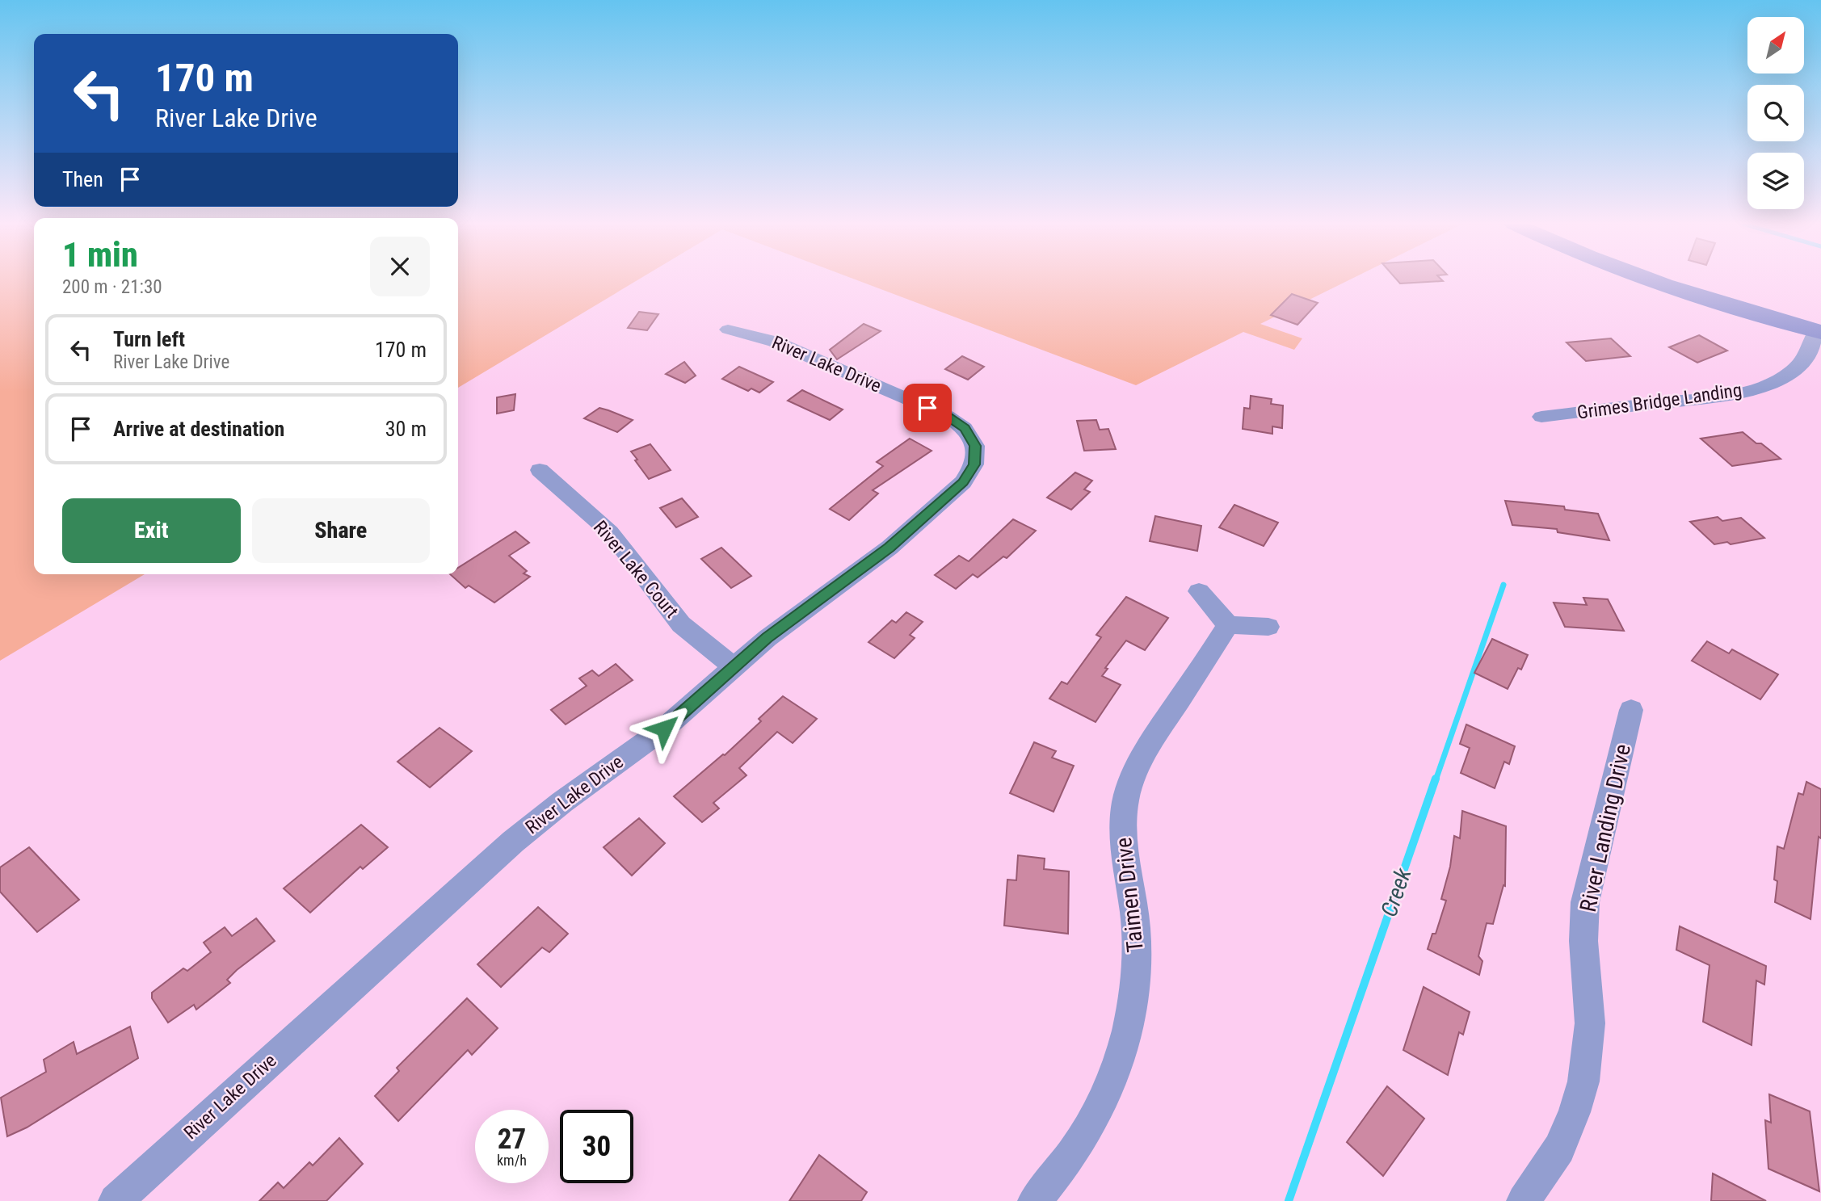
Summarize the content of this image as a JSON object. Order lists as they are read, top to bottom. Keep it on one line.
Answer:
{"streets":{"street":["River Lake Drive","Grimes Bridge Landing","River Lake Court","River Landing Drive","Taimen Drive"]},"crossings":[["River Lake Drive","River Lake Court"]],"water":["Creek"],"north":"top right","page":{"turn":["170 m","River Lake Drive"],"then":"Then","heading":["1 min","200 m · 21:30"],"list":[{"name":"Turn left","note":"River Lake Drive","value":"170 m"},{"name":"Arrive at destination","value":"30 m"}],"buttons":["Exit","Share"],"speed":"27 km/h","limit":"30"}}
